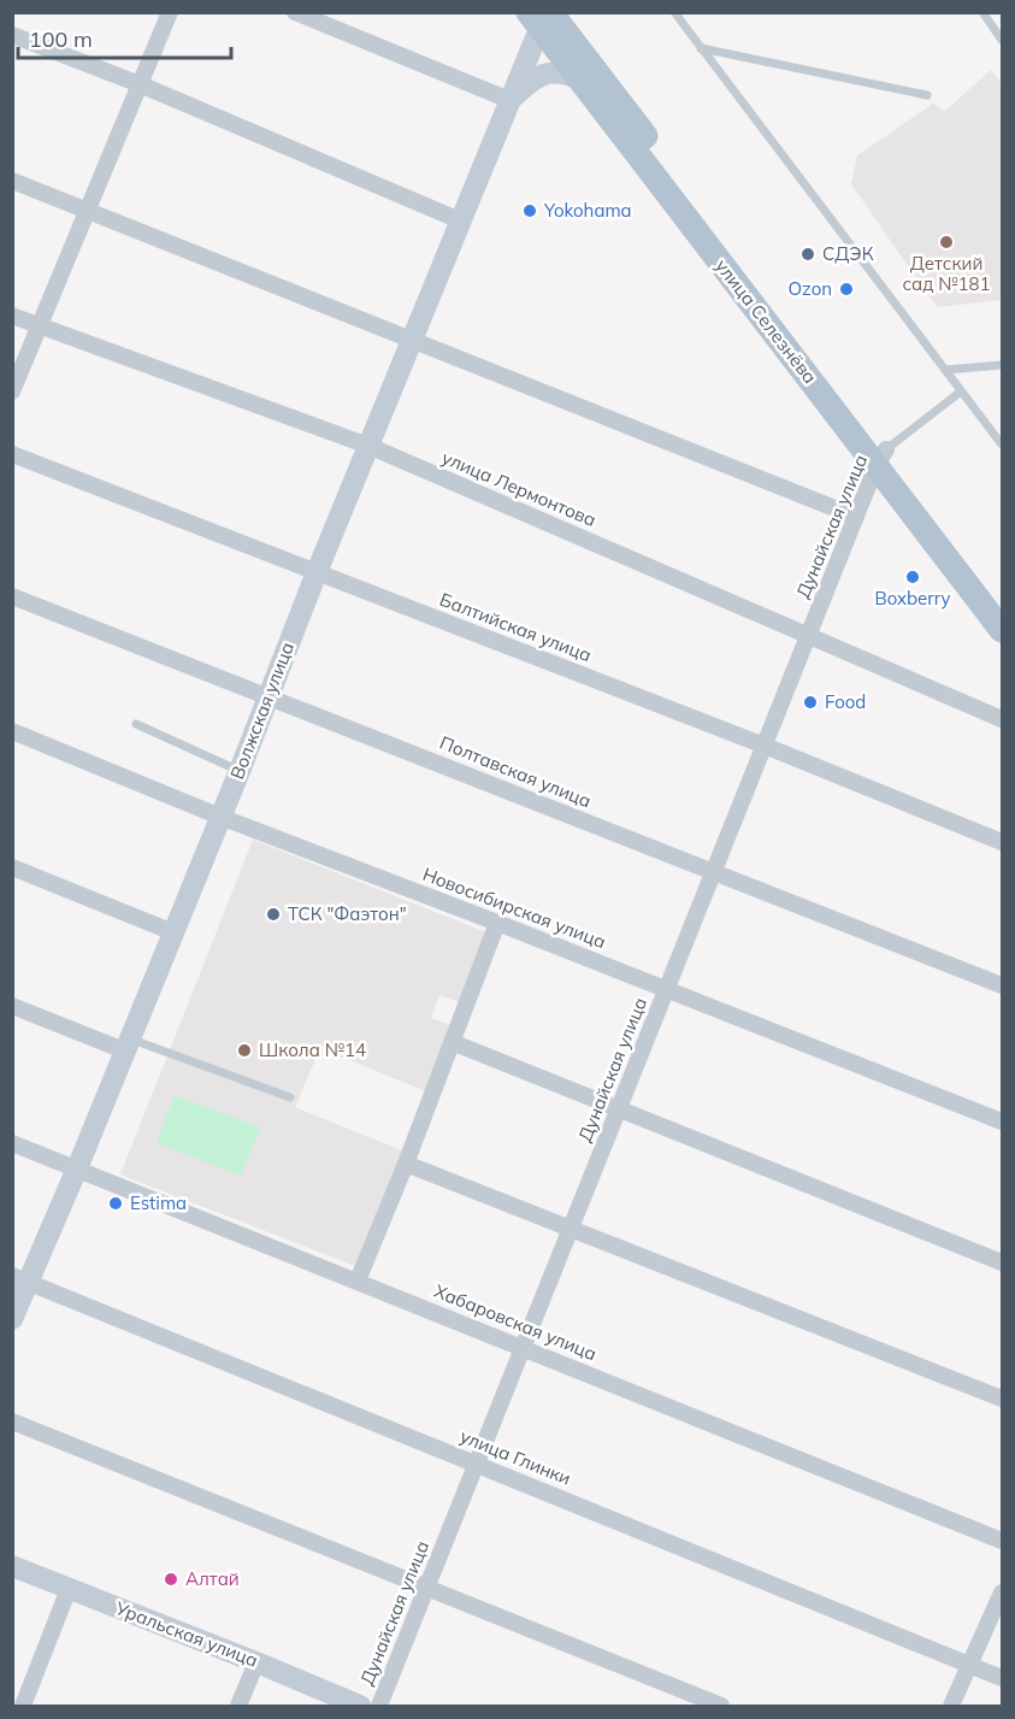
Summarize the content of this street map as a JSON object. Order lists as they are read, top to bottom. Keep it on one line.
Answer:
{"streets":{"main road":["улица Селезнёва"],"street":["улица Лермонтова","Дунайская улица","Балтийская улица","Волжская улица","Полтавская улица","Новосибирская улица","Хабаровская улица","улица Глинки","Уральская улица"]},"crossings":[["улица Селезнёва","Дунайская улица"],["улица Селезнёва","Волжская улица"],["улица Лермонтова","Дунайская улица"],["улица Лермонтова","Волжская улица"],["Дунайская улица","Балтийская улица"],["Дунайская улица","Полтавская улица"],["Дунайская улица","Новосибирская улица"],["Дунайская улица","Хабаровская улица"],["Дунайская улица","улица Глинки"],["Балтийская улица","Волжская улица"],["Волжская улица","Полтавская улица"],["Волжская улица","Новосибирская улица"],["Волжская улица","Хабаровская улица"],["Волжская улица","улица Глинки"]],"places":["Yokohama","Детский сад №181","СДЭК","Ozon","Boxberry","Food","ТСК \"Фаэтон\"","Школа №14","Estima","Алтай"],"scale_bar":"100 m"}
